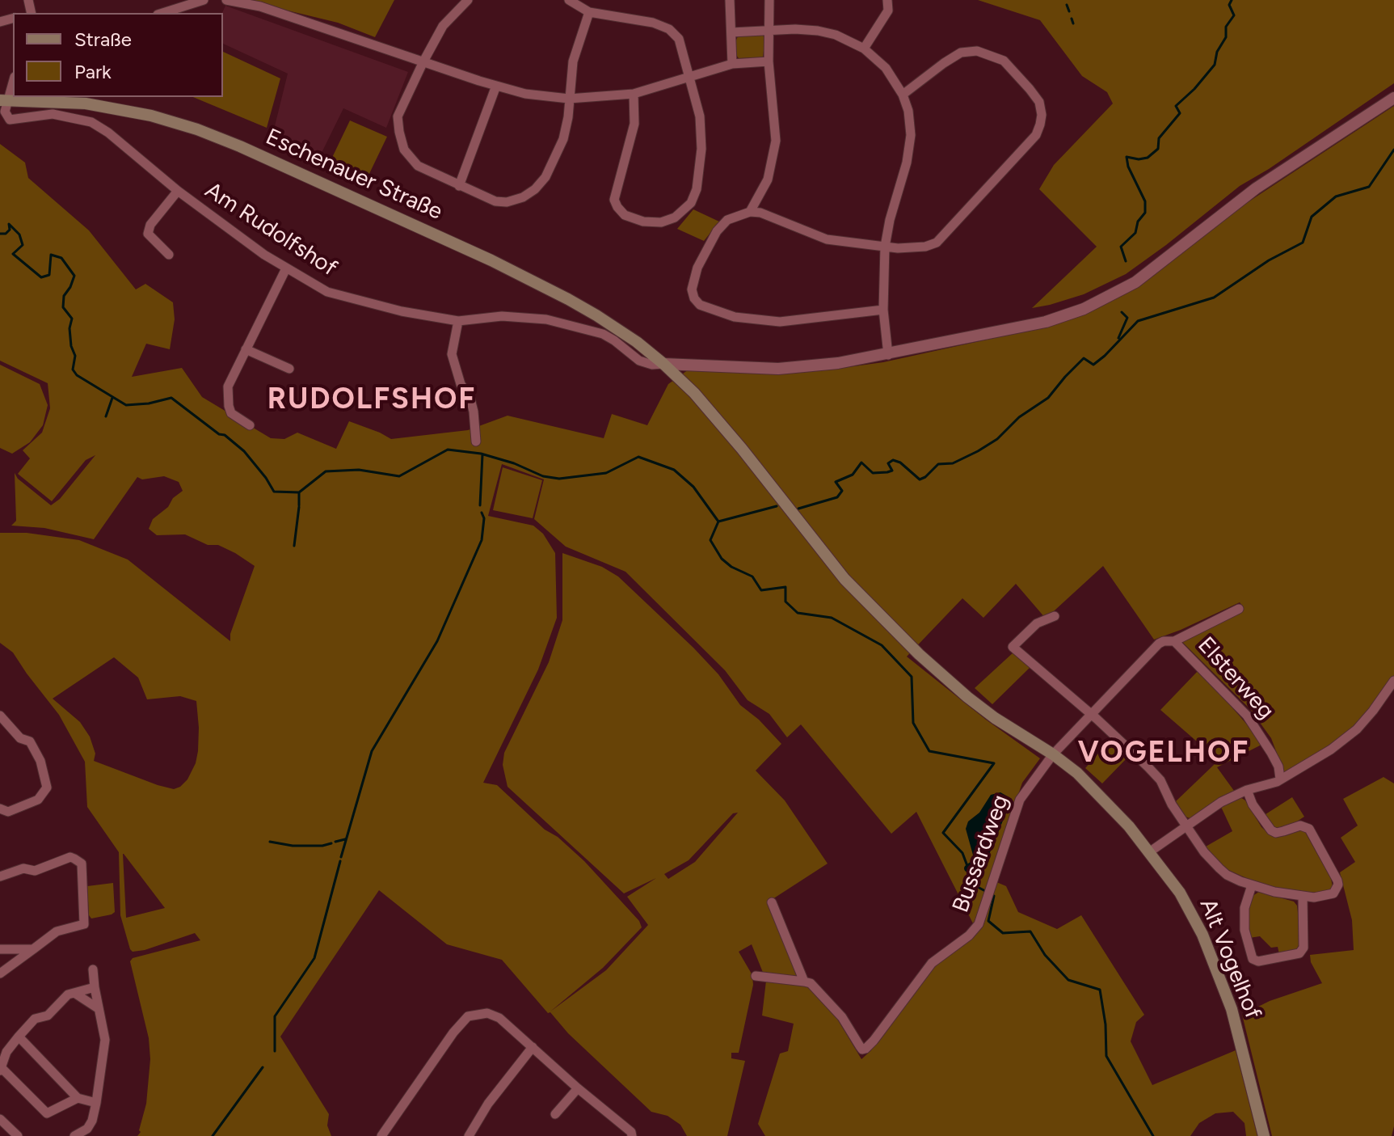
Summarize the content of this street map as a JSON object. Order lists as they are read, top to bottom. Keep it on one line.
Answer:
{"streets":{"main road":["Eschenauer Straße","Alt Vogelhof"],"street":["Am Rudolfshof","Elsterweg","Bussardweg"]},"crossings":[["Eschenauer Straße","Am Rudolfshof"],["Eschenauer Straße","Elsterweg"],["Eschenauer Straße","Bussardweg"],["Eschenauer Straße","Alt Vogelhof"],["Elsterweg","Bussardweg"],["Elsterweg","Alt Vogelhof"],["Bussardweg","Alt Vogelhof"]],"districts":["RUDOLFSHOF","VOGELHOF"],"legend":["Straße","Park"]}
